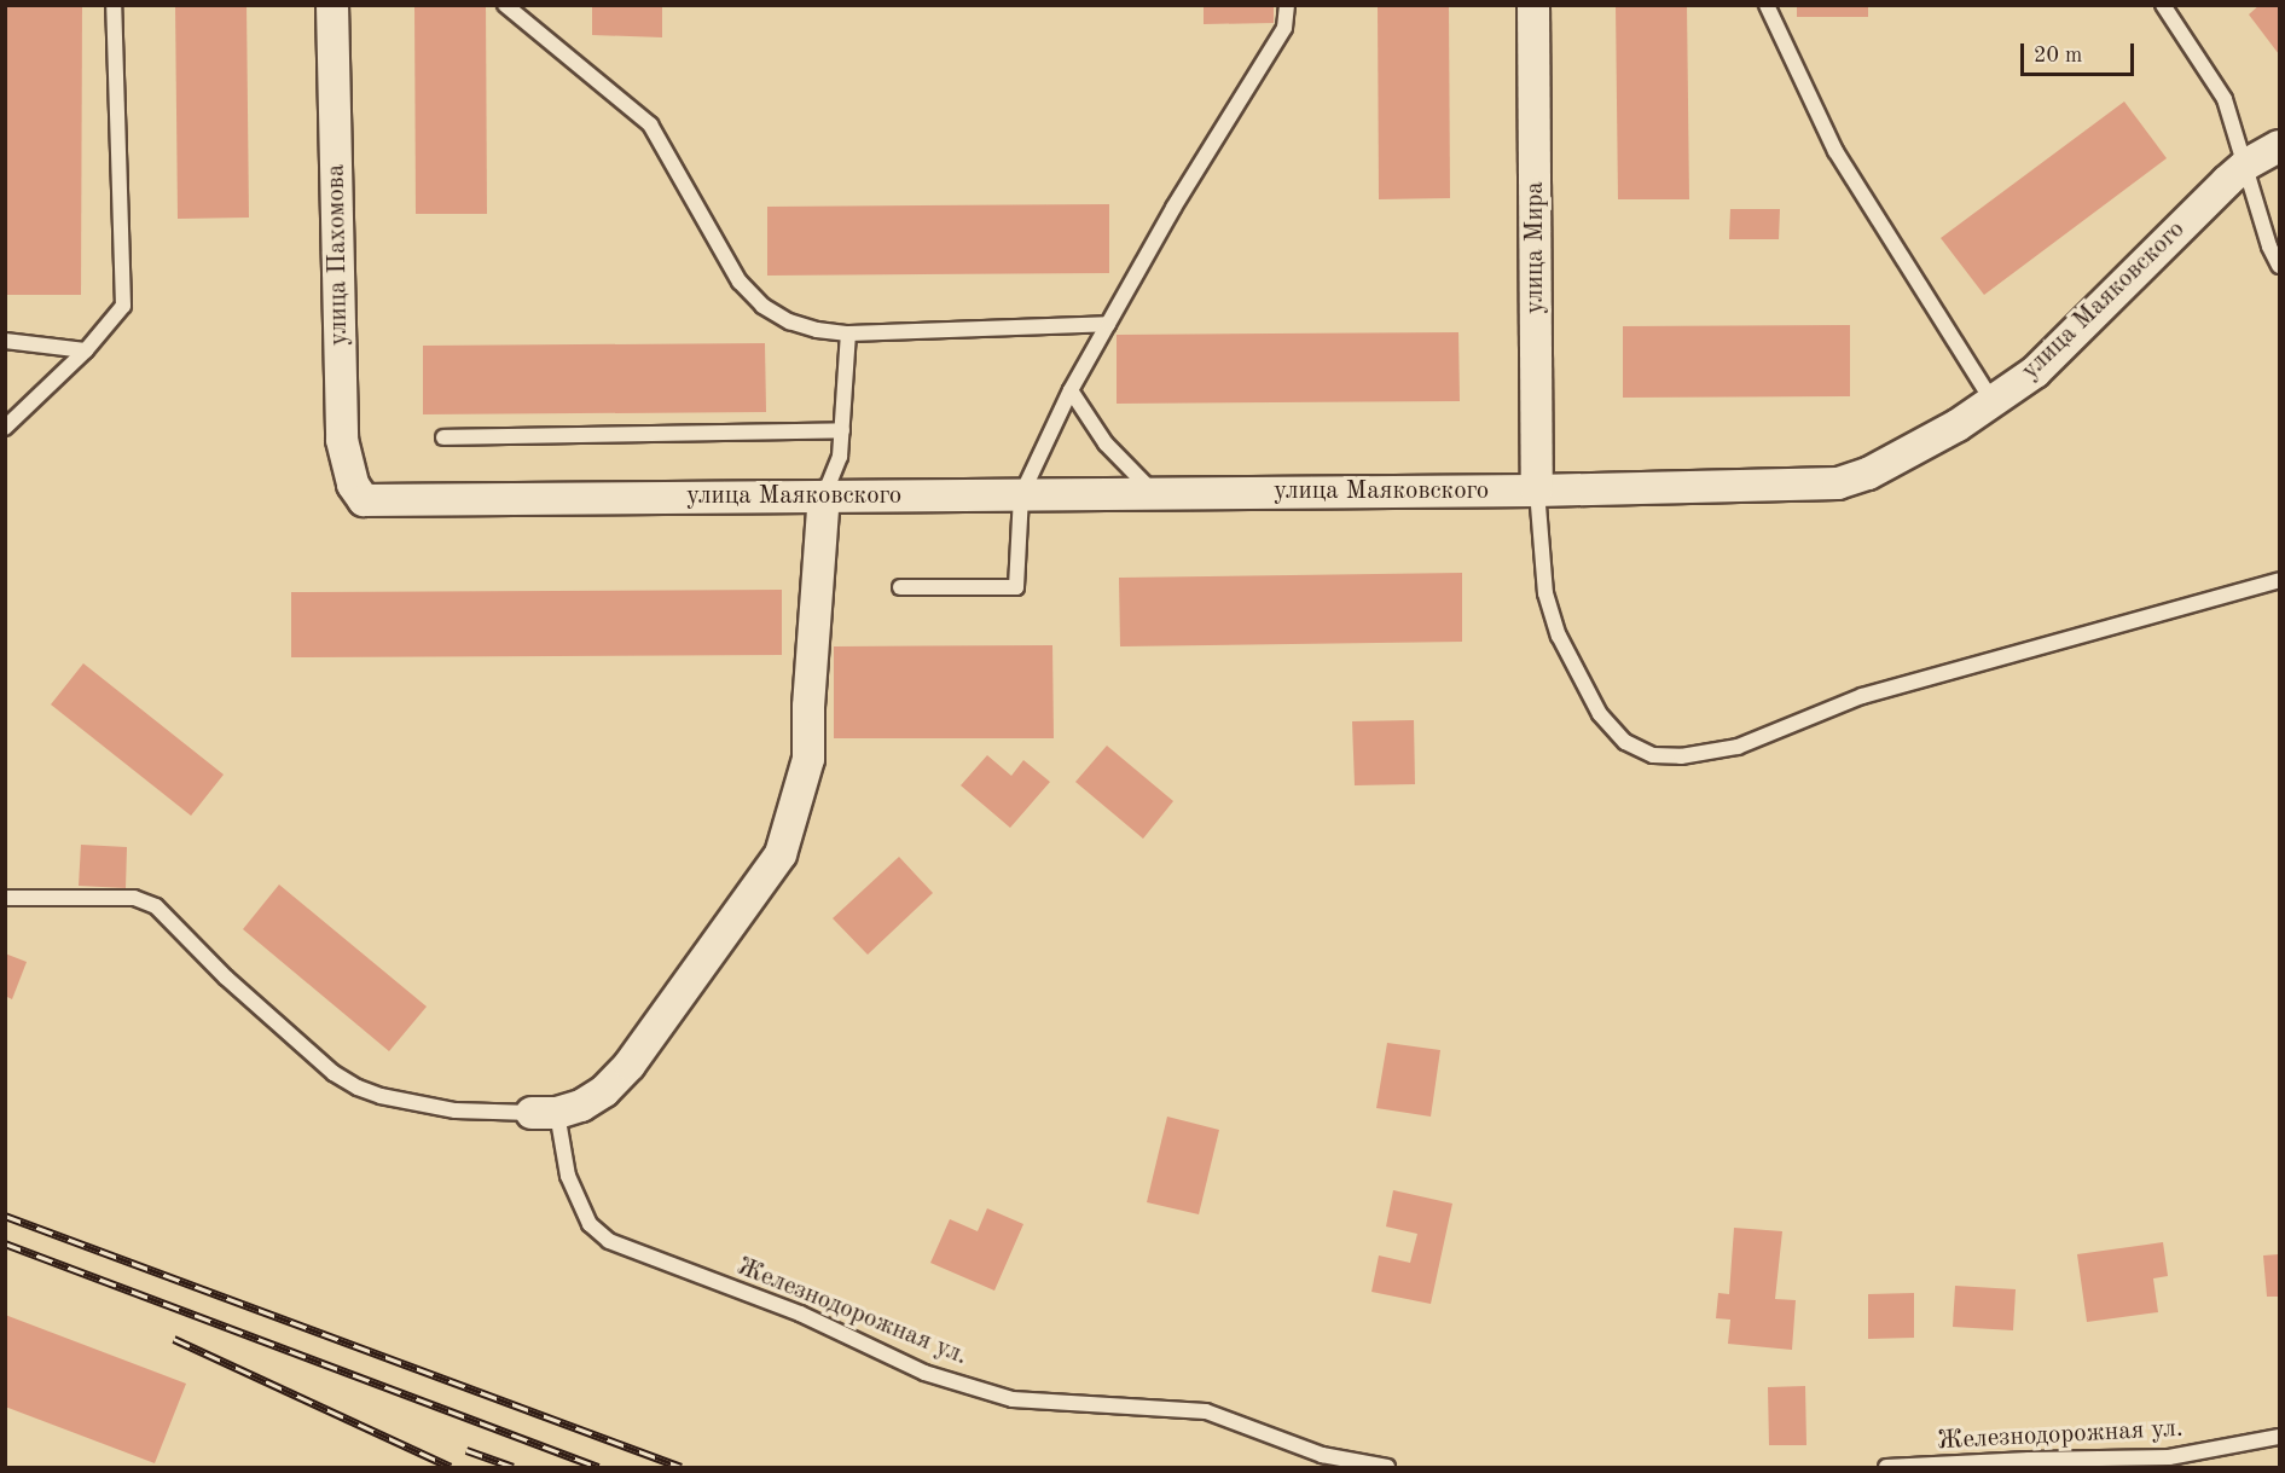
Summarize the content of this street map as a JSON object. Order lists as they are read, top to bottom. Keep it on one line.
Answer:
{"streets":{"street":["улица Мира","улица Пахомова","улица Маяковского"],"lane":["Железнодорожная ул."]},"crossings":[["улица Мира","улица Маяковского"],["улица Пахомова","улица Маяковского"]],"scale_bar":"20 m"}
